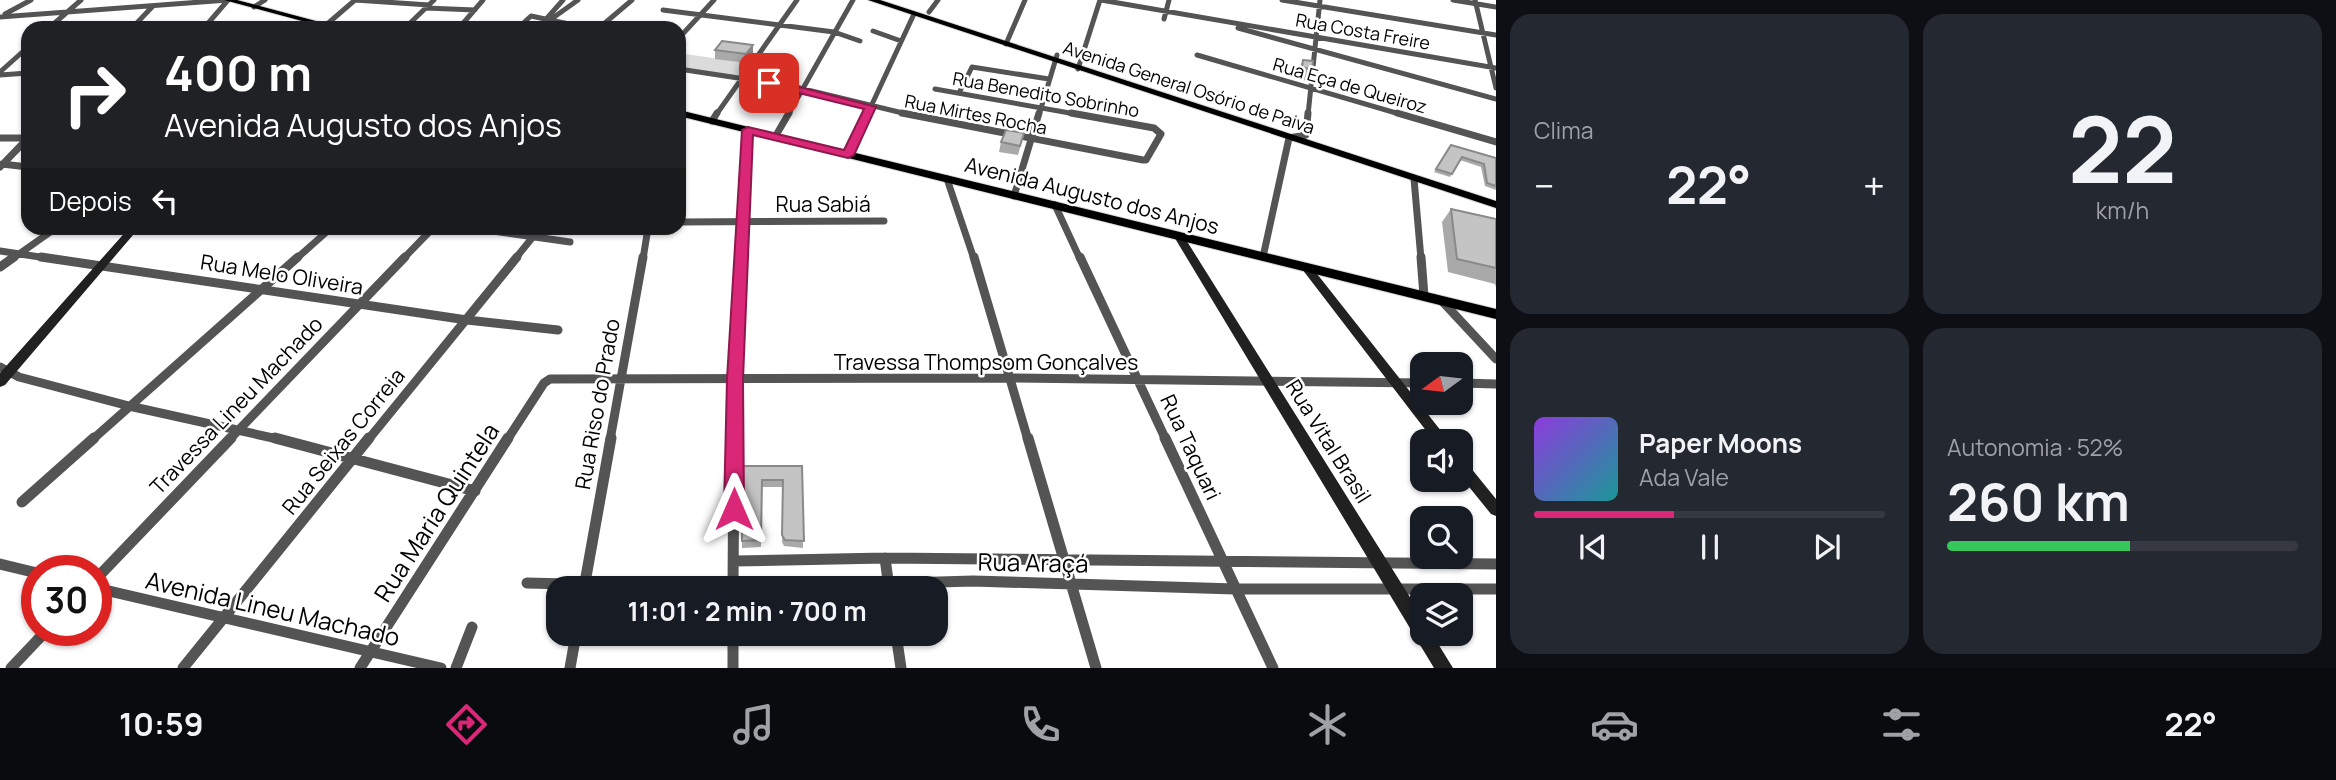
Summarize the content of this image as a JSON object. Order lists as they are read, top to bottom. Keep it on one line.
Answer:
{"streets":{"main road":["Avenida General Osório de Paiva","Avenida Augusto dos Anjos"],"street":["Rua Costa Freire","Rua Eça de Queiroz","Rua Benedito Sobrinho","Rua Mirtes Rocha","Rua Sabiá","Rua Melo Oliveira","Travessa Thompsom Gonçalves","Rua Riso do Prado","Travessa Lineu Machado","Rua Seixas Correia","Rua Vital Brasil","Rua Taquari","Rua Maria Quintela","Rua Araçá","Avenida Lineu Machado"]},"crossings":[["Rua Benedito Sobrinho","Rua Mirtes Rocha"],["Avenida Augusto dos Anjos","Rua Vital Brasil"],["Avenida Augusto dos Anjos","Rua Taquari"],["Rua Melo Oliveira","Travessa Lineu Machado"],["Rua Melo Oliveira","Rua Seixas Correia"],["Travessa Thompsom Gonçalves","Rua Riso do Prado"],["Travessa Thompsom Gonçalves","Rua Vital Brasil"],["Travessa Thompsom Gonçalves","Rua Taquari"],["Travessa Thompsom Gonçalves","Rua Maria Quintela"],["Rua Seixas Correia","Avenida Lineu Machado"],["Rua Vital Brasil","Rua Araçá"],["Rua Taquari","Rua Araçá"],["Rua Maria Quintela","Avenida Lineu Machado"]],"north":"left","page":{"tile":["Clima",["22","km/h"],["Autonomia · 52%","260 km"]],"turn":["400 m","Avenida Augusto dos Anjos"],"heat":["−","22°","+"],"then":"Depois","song":["Paper Moons","Ada Vale"],"limit":"30","trip":"11:01 · 2 min · 700 m","tabs":["10:59","22°"]}}
